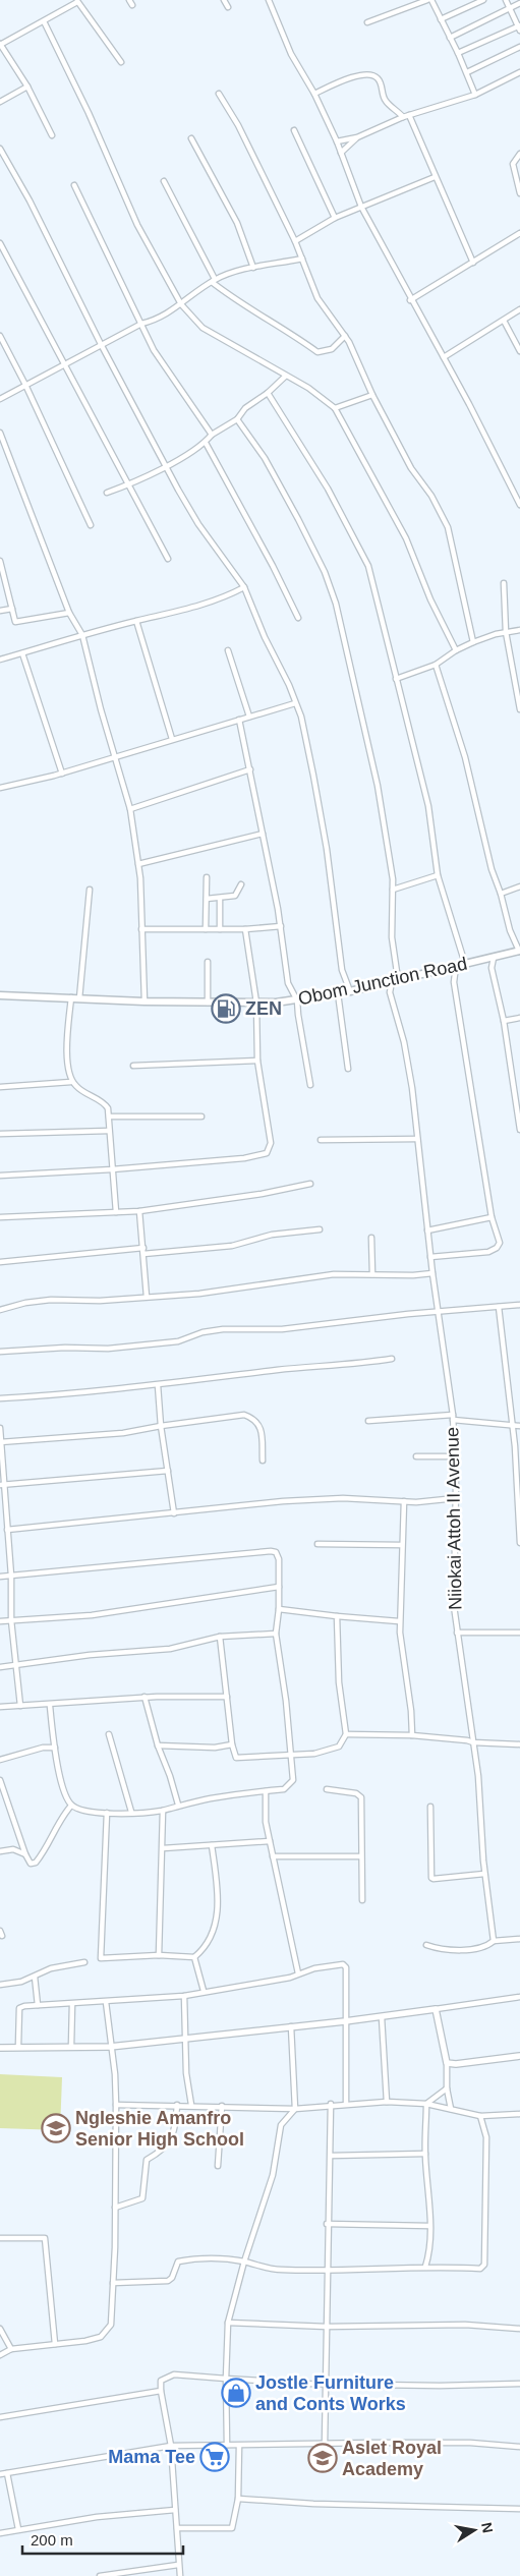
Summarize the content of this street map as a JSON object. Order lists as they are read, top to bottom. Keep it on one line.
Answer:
{"streets":{"main road":["Obom Junction Road"],"street":["Niiokai Attoh II Avenue"]},"crossings":[["Obom Junction Road","Niiokai Attoh II Avenue"]],"places":{"fuel station":["ZEN"],"school or university":["Ngleshie Amanfro Senior High School","Aslet Royal Academy"],"shop":["Jostle Furniture and Conts Works"],"supermarket":["Mama Tee"]},"scale_bar":"200 m","north":"right"}
